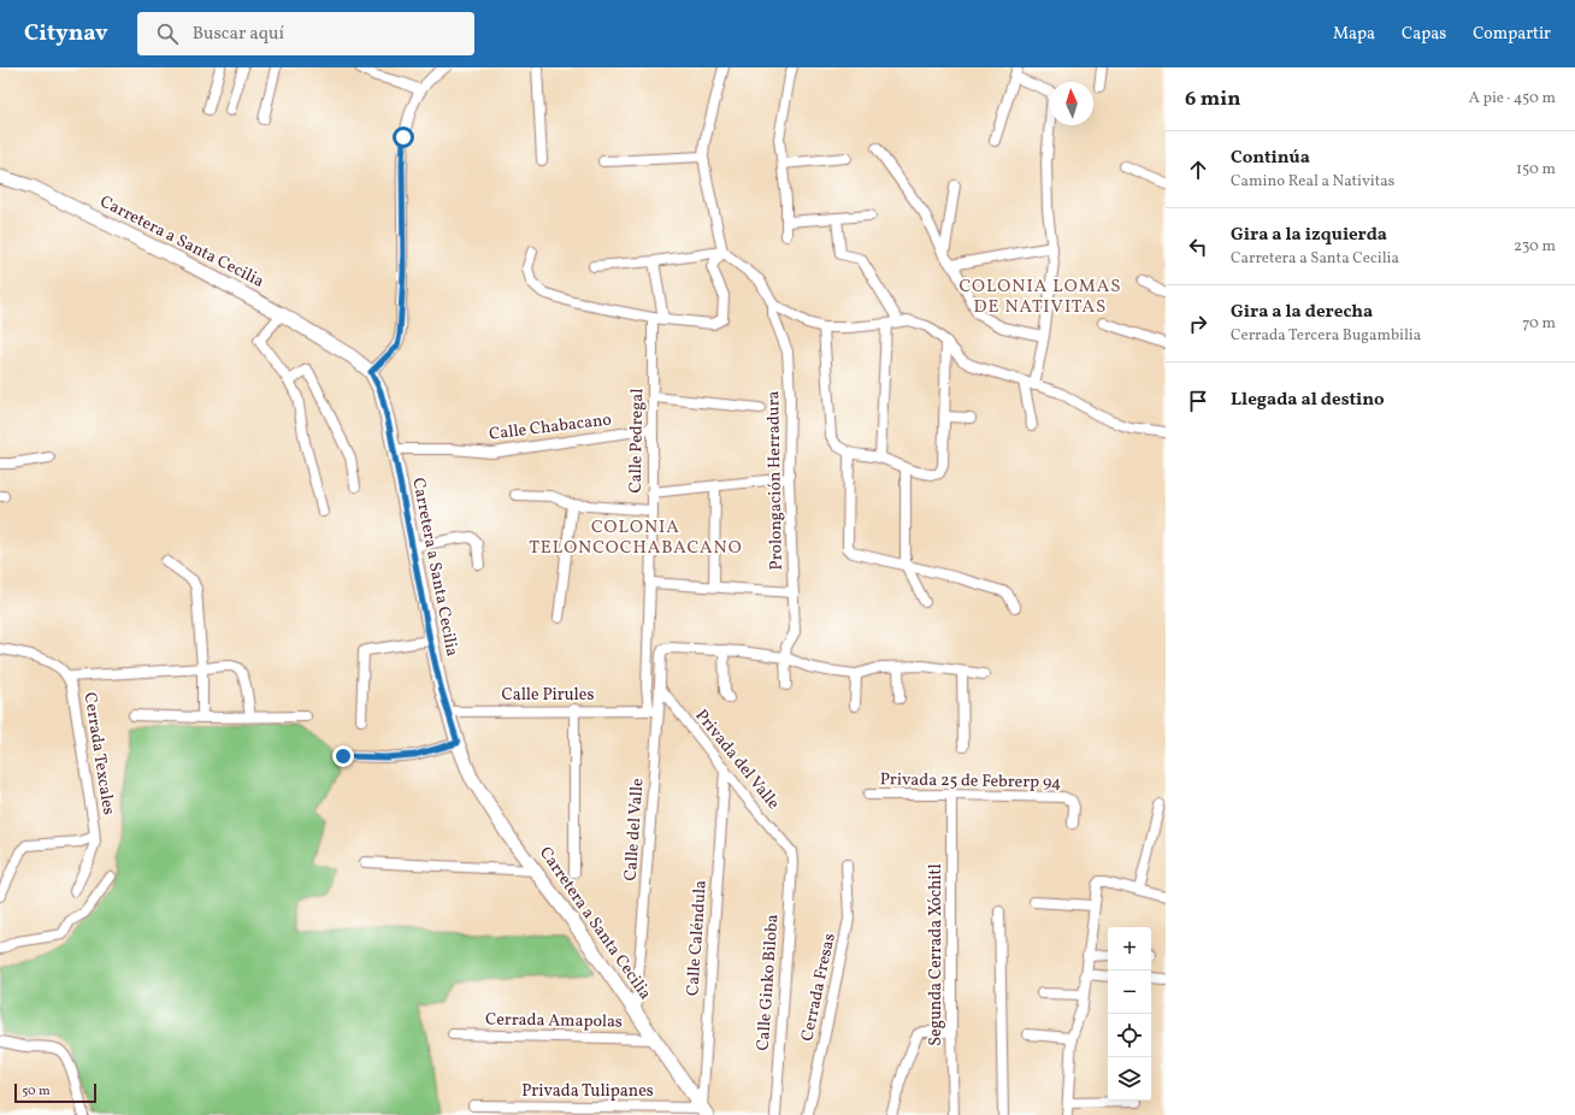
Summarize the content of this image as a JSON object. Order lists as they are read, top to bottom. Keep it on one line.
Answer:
{"streets":{"main road":["Carretera a Santa Cecilia"],"street":["Calle Chabacano","Calle Pedregal","Prolongación Herradura","Calle Pirules","Cerrada Texcales","Privada del Valle","Privada 25 de Febrerp 94","Calle del Valle","Calle Caléndula","Segunda Cerrada Xóchitl","Calle Ginko Biloba","Cerrada Fresas","Cerrada Amapolas","Privada Tulipanes"]},"crossings":[["Carretera a Santa Cecilia","Calle Chabacano"],["Carretera a Santa Cecilia","Calle Pirules"],["Carretera a Santa Cecilia","Calle del Valle"],["Carretera a Santa Cecilia","Calle Caléndula"],["Carretera a Santa Cecilia","Cerrada Amapolas"],["Carretera a Santa Cecilia","Privada Tulipanes"],["Calle Chabacano","Calle Pedregal"],["Calle Pedregal","Calle Pirules"],["Calle Pedregal","Calle del Valle"],["Calle Pirules","Calle del Valle"],["Privada del Valle","Calle del Valle"],["Privada del Valle","Calle Caléndula"],["Privada del Valle","Calle Ginko Biloba"],["Privada 25 de Febrerp 94","Segunda Cerrada Xóchitl"],["Calle Caléndula","Privada Tulipanes"]],"districts":["COLONIA LOMAS DE NATIVITAS","COLONIA TELONCOCHABACANO"],"scale_bar":"50 m","north":"top","page":{"header":"Citynav","search":"Buscar aquí","nav":["Mapa","Capas","Compartir"],"heading":["6 min","A pie · 450 m"],"list":[["Continúa","Camino Real a Nativitas","150 m"],["Gira a la izquierda","Carretera a Santa Cecilia","230 m"],["Gira a la derecha","Cerrada Tercera Bugambilia","70 m"],"Llegada al destino"],"map_buttons":["+","−"],"scale":"50 m"}}
